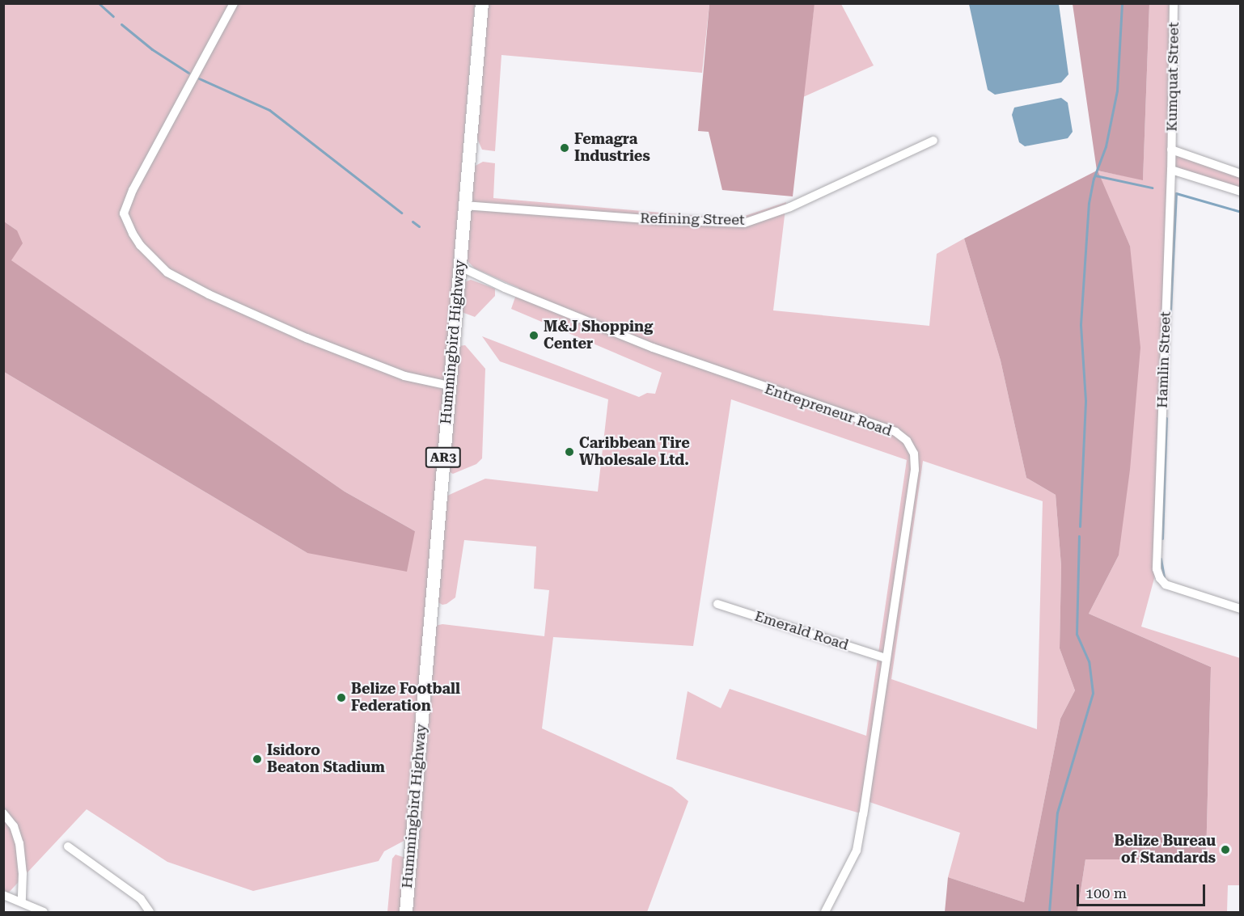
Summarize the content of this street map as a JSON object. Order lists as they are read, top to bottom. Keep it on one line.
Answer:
{"streets":{"main road":["Hummingbird Highway","AR3"],"street":["Kumquat Street","Refining Street","Hamlin Street","Entrepreneur Road","Emerald Road"]},"crossings":[["Kumquat Street","Hamlin Street"],["Refining Street","Hummingbird Highway"],["Hummingbird Highway","Entrepreneur Road"],["Entrepreneur Road","Emerald Road"]],"places":["Femagra Industries","M&J Shopping Center","Caribbean Tire Wholesale Ltd.","Belize Football Federation","Isidoro Beaton Stadium","Belize Bureau of Standards"],"scale_bar":"100 m"}
